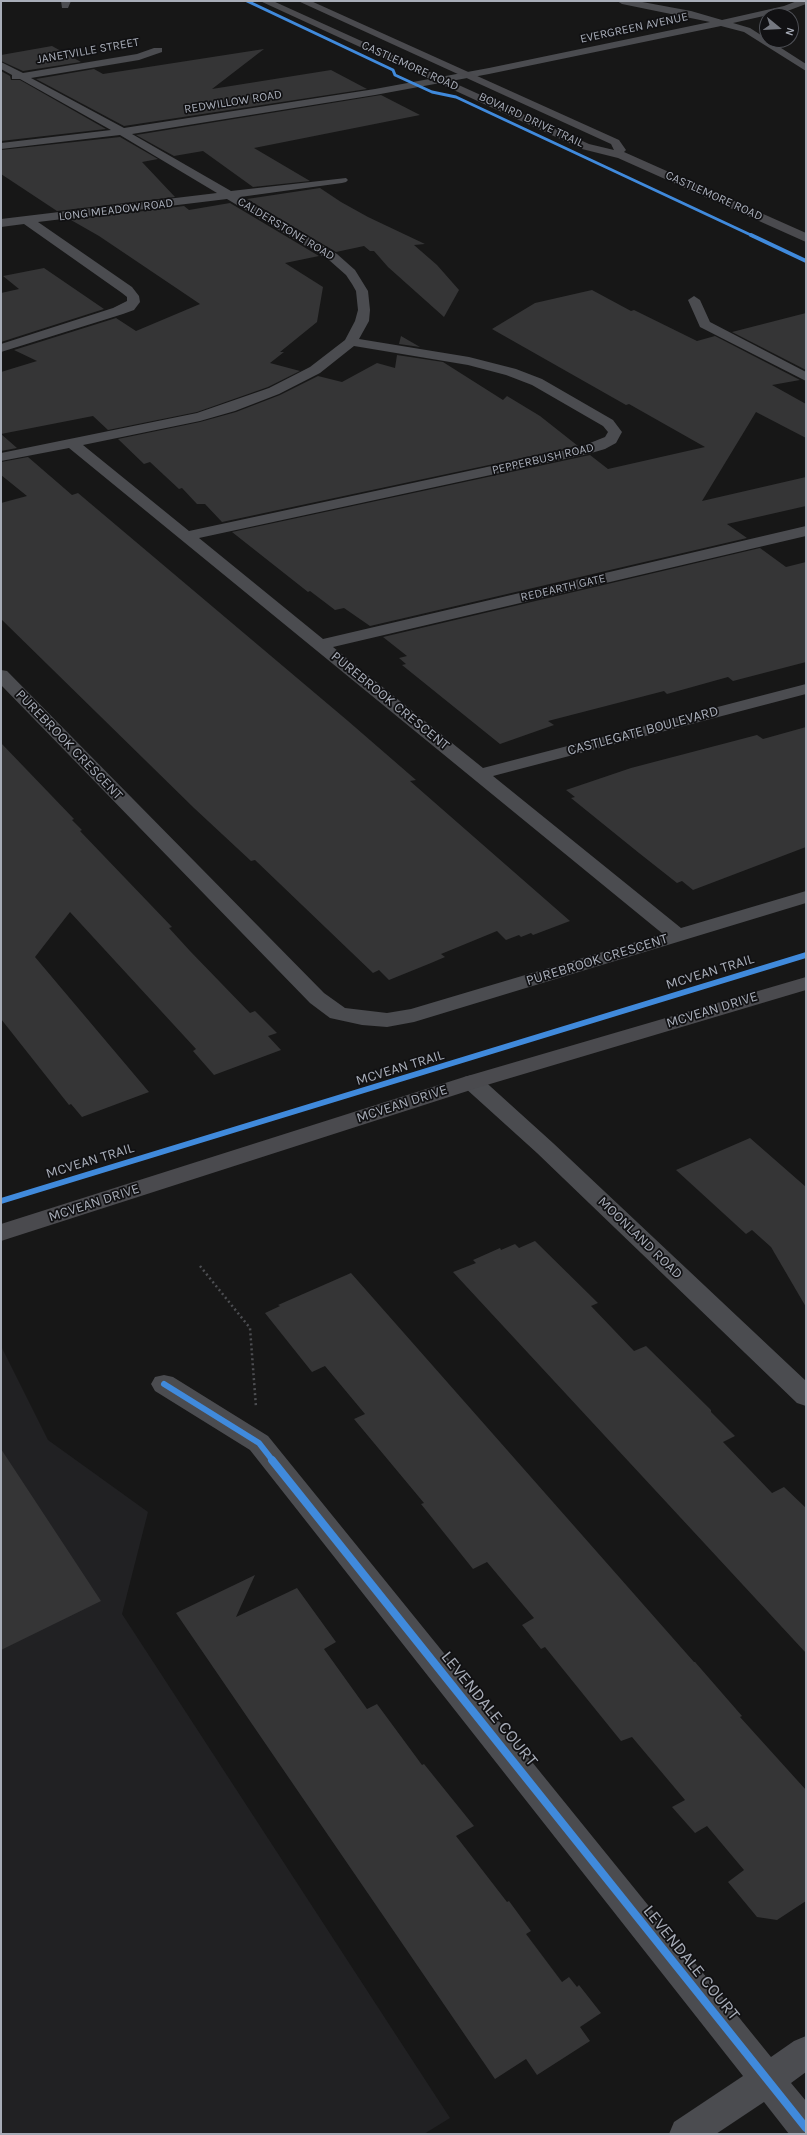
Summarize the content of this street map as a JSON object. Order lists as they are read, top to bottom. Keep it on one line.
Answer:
{"streets":{"main road":["CASTLEMORE ROAD","MCVEAN DRIVE"],"street":["EVERGREEN AVENUE","JANETVILLE STREET","REDWILLOW ROAD","LONG MEADOW ROAD","CALDERSTONE ROAD","PEPPERBUSH ROAD","REDEARTH GATE","PUREBROOK CRESCENT","CASTLEGATE BOULEVARD","MOONLAND ROAD","LEVENDALE COURT"],"cycle path":["BOVAIRD DRIVE TRAIL","MCVEAN TRAIL"]},"crossings":[["EVERGREEN AVENUE","CASTLEMORE ROAD"],["EVERGREEN AVENUE","REDWILLOW ROAD"],["JANETVILLE STREET","CALDERSTONE ROAD"],["CASTLEMORE ROAD","REDWILLOW ROAD"],["REDWILLOW ROAD","CALDERSTONE ROAD"],["LONG MEADOW ROAD","CALDERSTONE ROAD"],["CALDERSTONE ROAD","PEPPERBUSH ROAD"],["CALDERSTONE ROAD","PUREBROOK CRESCENT"],["PEPPERBUSH ROAD","PUREBROOK CRESCENT"],["REDEARTH GATE","PUREBROOK CRESCENT"],["PUREBROOK CRESCENT","CASTLEGATE BOULEVARD"],["MCVEAN DRIVE","MOONLAND ROAD"]],"north":"right"}
